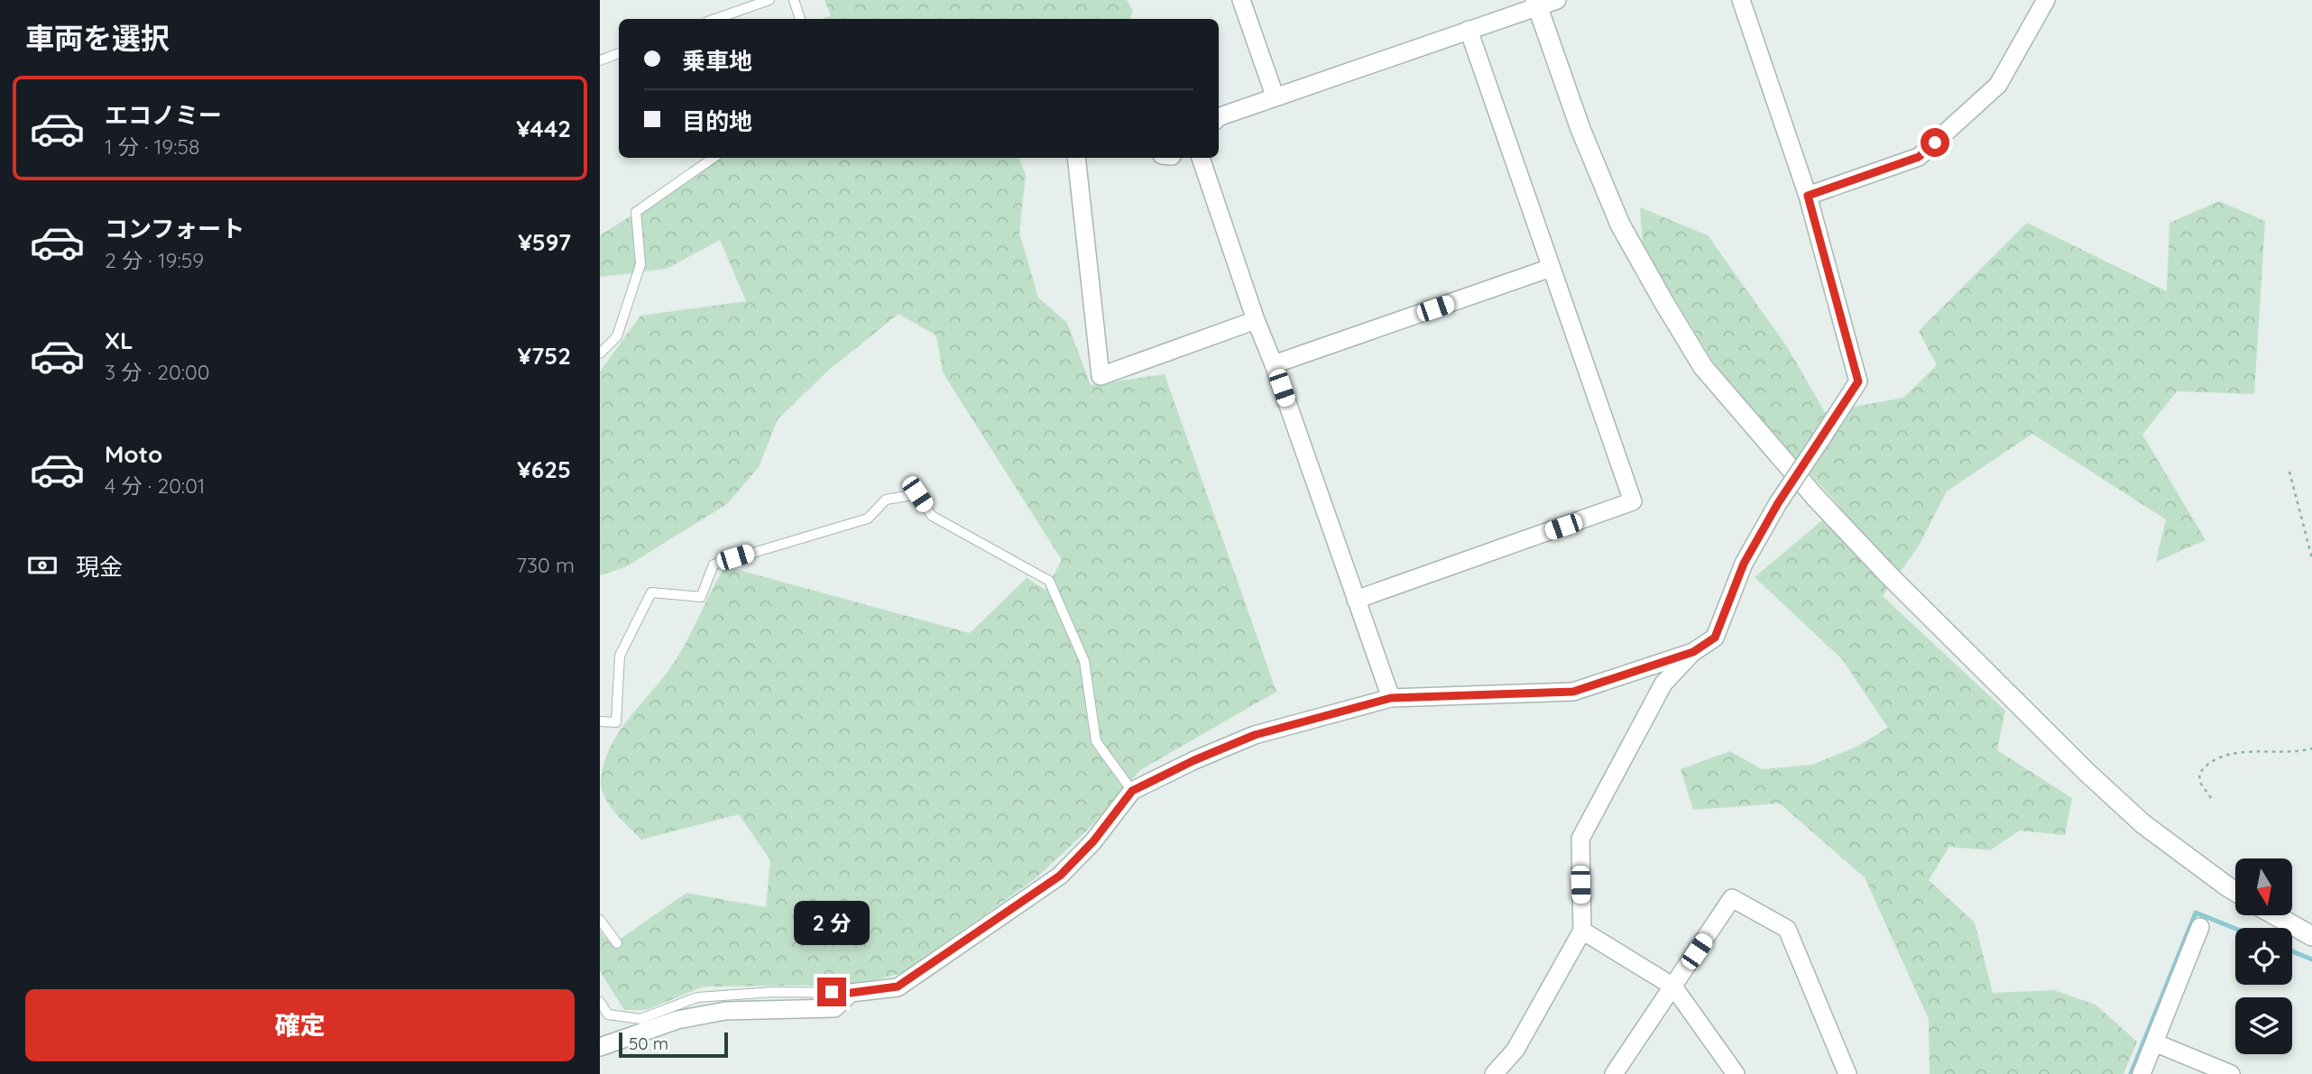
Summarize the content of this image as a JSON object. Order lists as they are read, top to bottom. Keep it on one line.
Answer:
{"scale_bar":"50 m","north":"bottom","page":{"heading":"車両を選択","banner":["乗車地","目的地"],"list":[{"name":"エコノミー","note":"1 分 · 19:58","value":"¥442"},{"name":"コンフォート","note":"2 分 · 19:59","value":"¥597"},{"name":"XL","note":"3 分 · 20:00","value":"¥752"},{"name":"Moto","note":"4 分 · 20:01","value":"¥625"}],"pay":["現金","730 m"],"bubble":"2 分","buttons":"確定","scale":"50 m"}}
